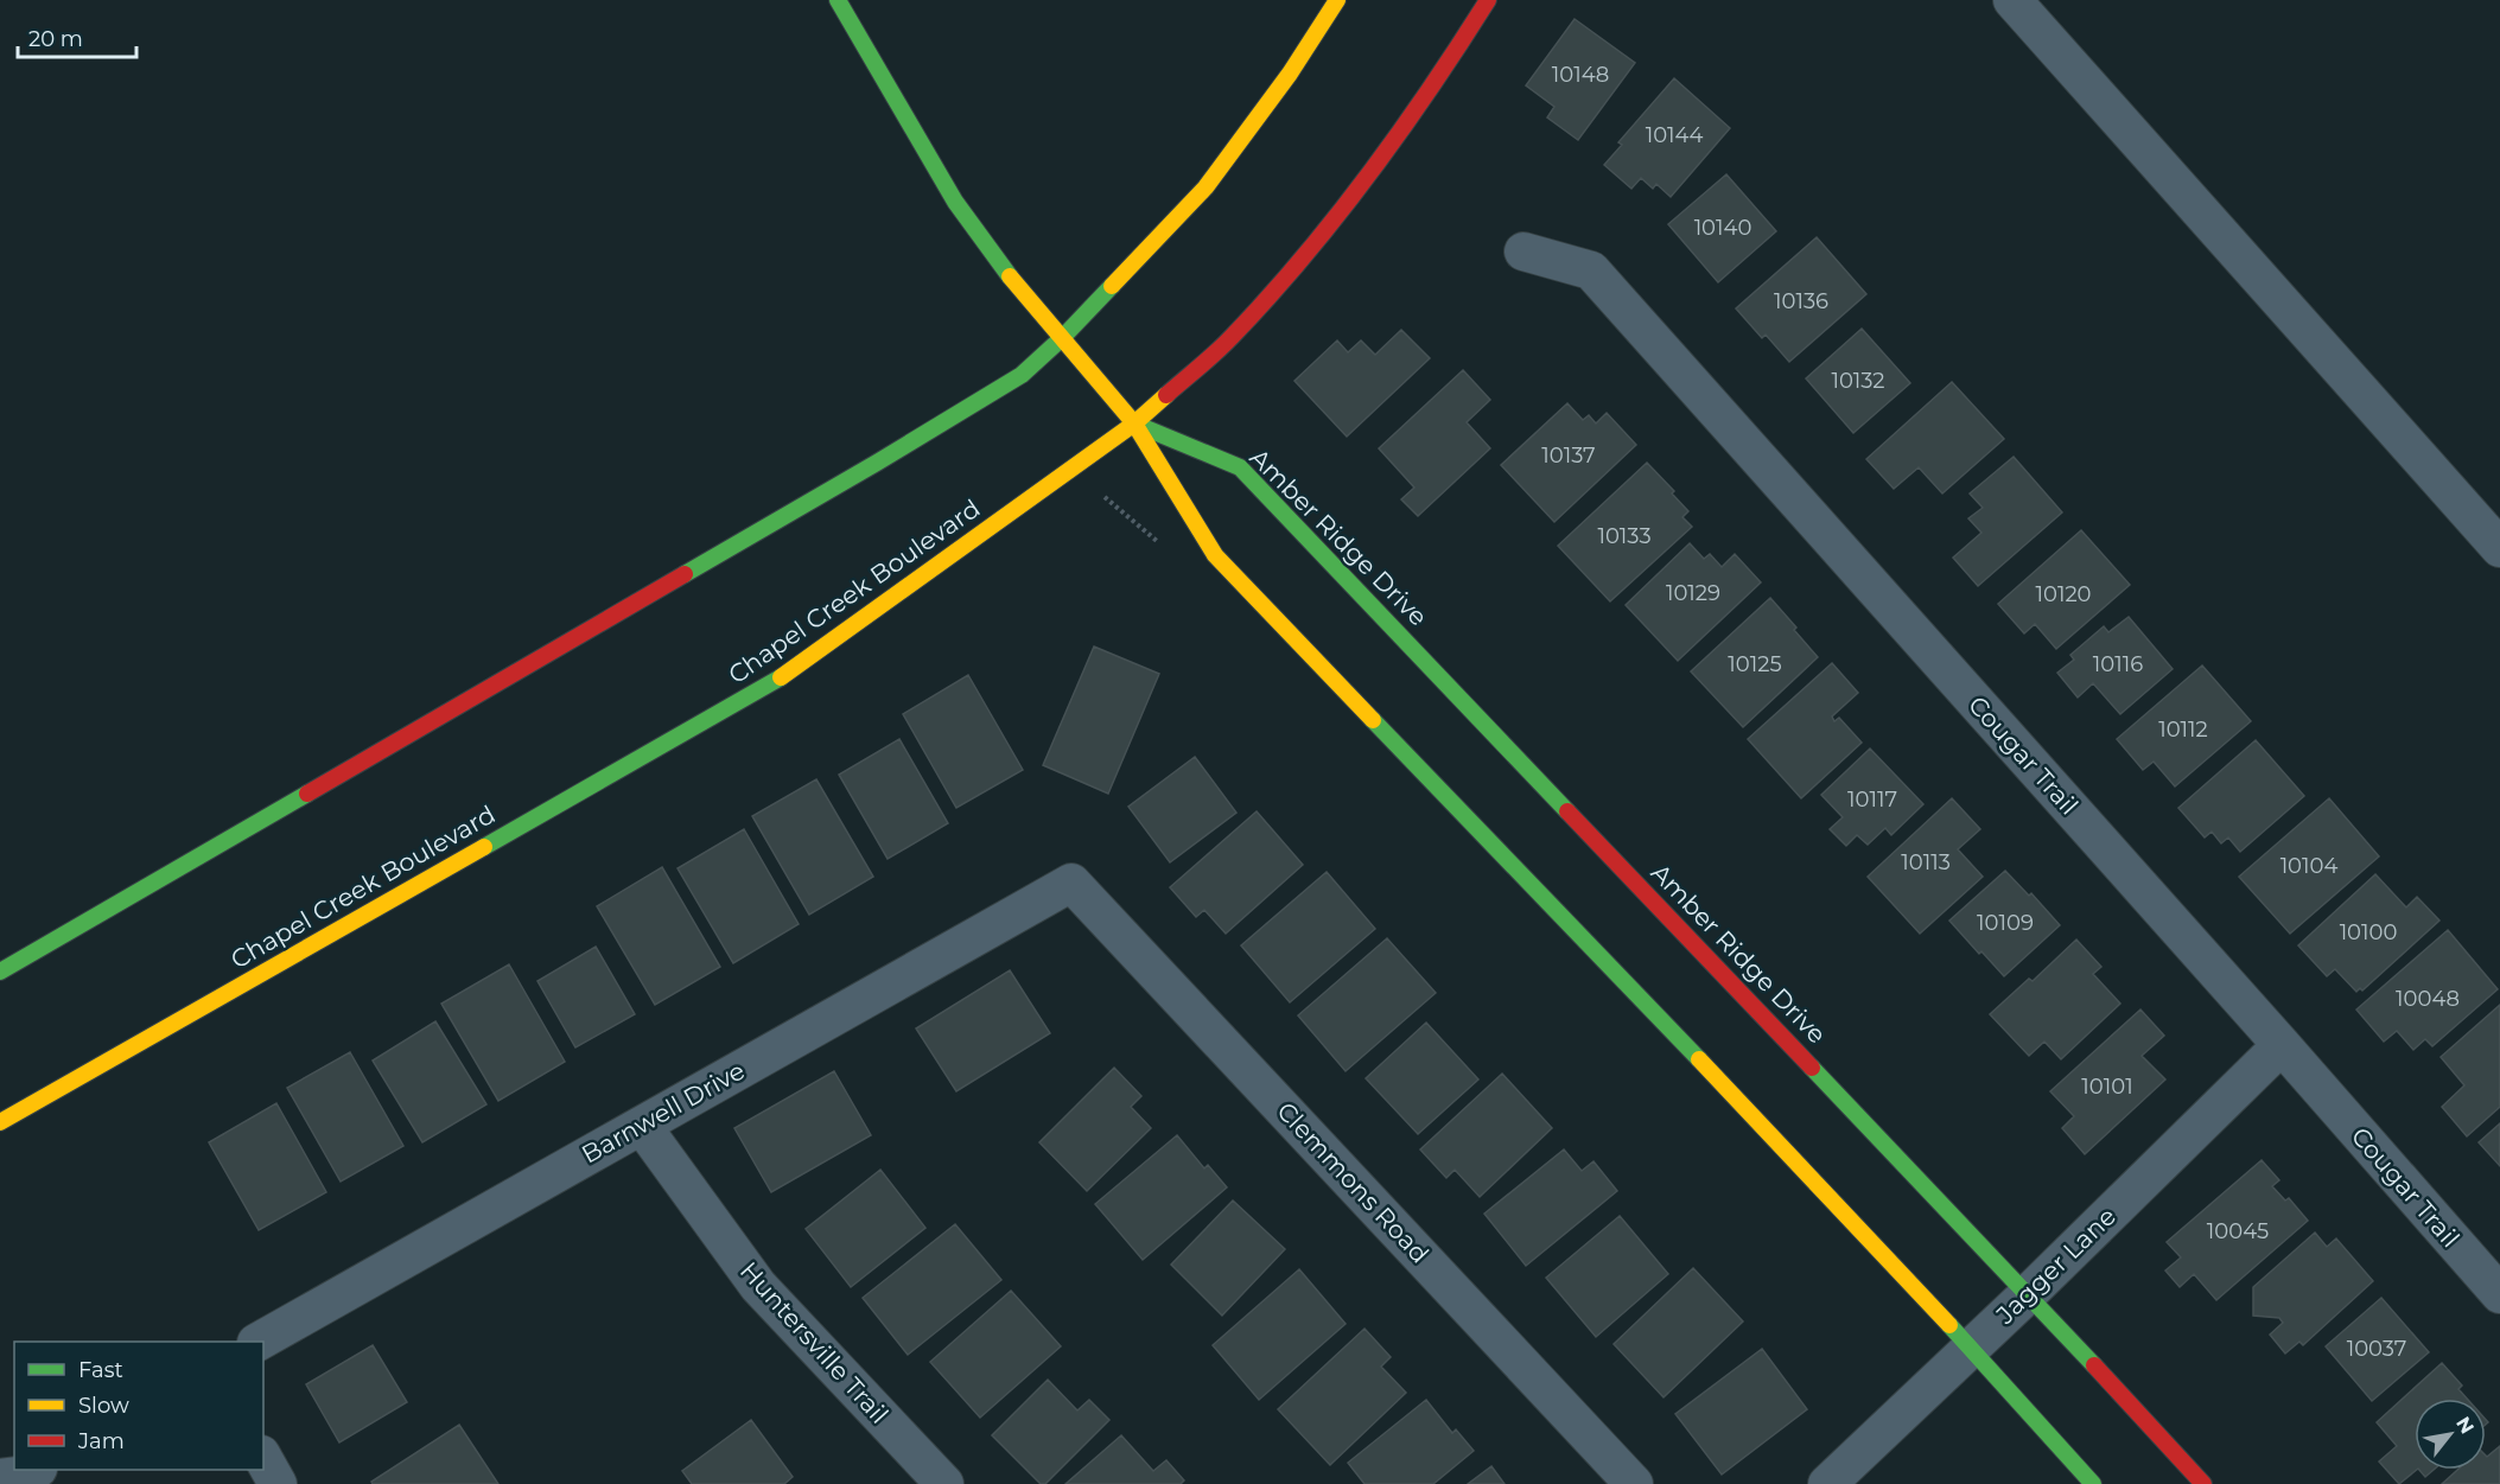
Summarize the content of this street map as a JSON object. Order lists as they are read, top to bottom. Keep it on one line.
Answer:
{"streets":{"main road":["Amber Ridge Drive","Chapel Creek Boulevard"],"street":["Cougar Trail","Barnwell Drive","Clemmons Road","Jagger Lane","Huntersville Trail"]},"crossings":[["Amber Ridge Drive","Chapel Creek Boulevard"],["Amber Ridge Drive","Jagger Lane"],["Cougar Trail","Jagger Lane"],["Barnwell Drive","Clemmons Road"],["Barnwell Drive","Huntersville Trail"]],"house_numbers":["10148","10144","10140","10136","10132","10137","10133","10129","10120","10125","10116","10112","10117","10113","10104","10109","10100","10048","10101","10045","10037"],"legend":["Fast","Slow","Jam"],"scale_bar":"20 m","north":"top right"}
